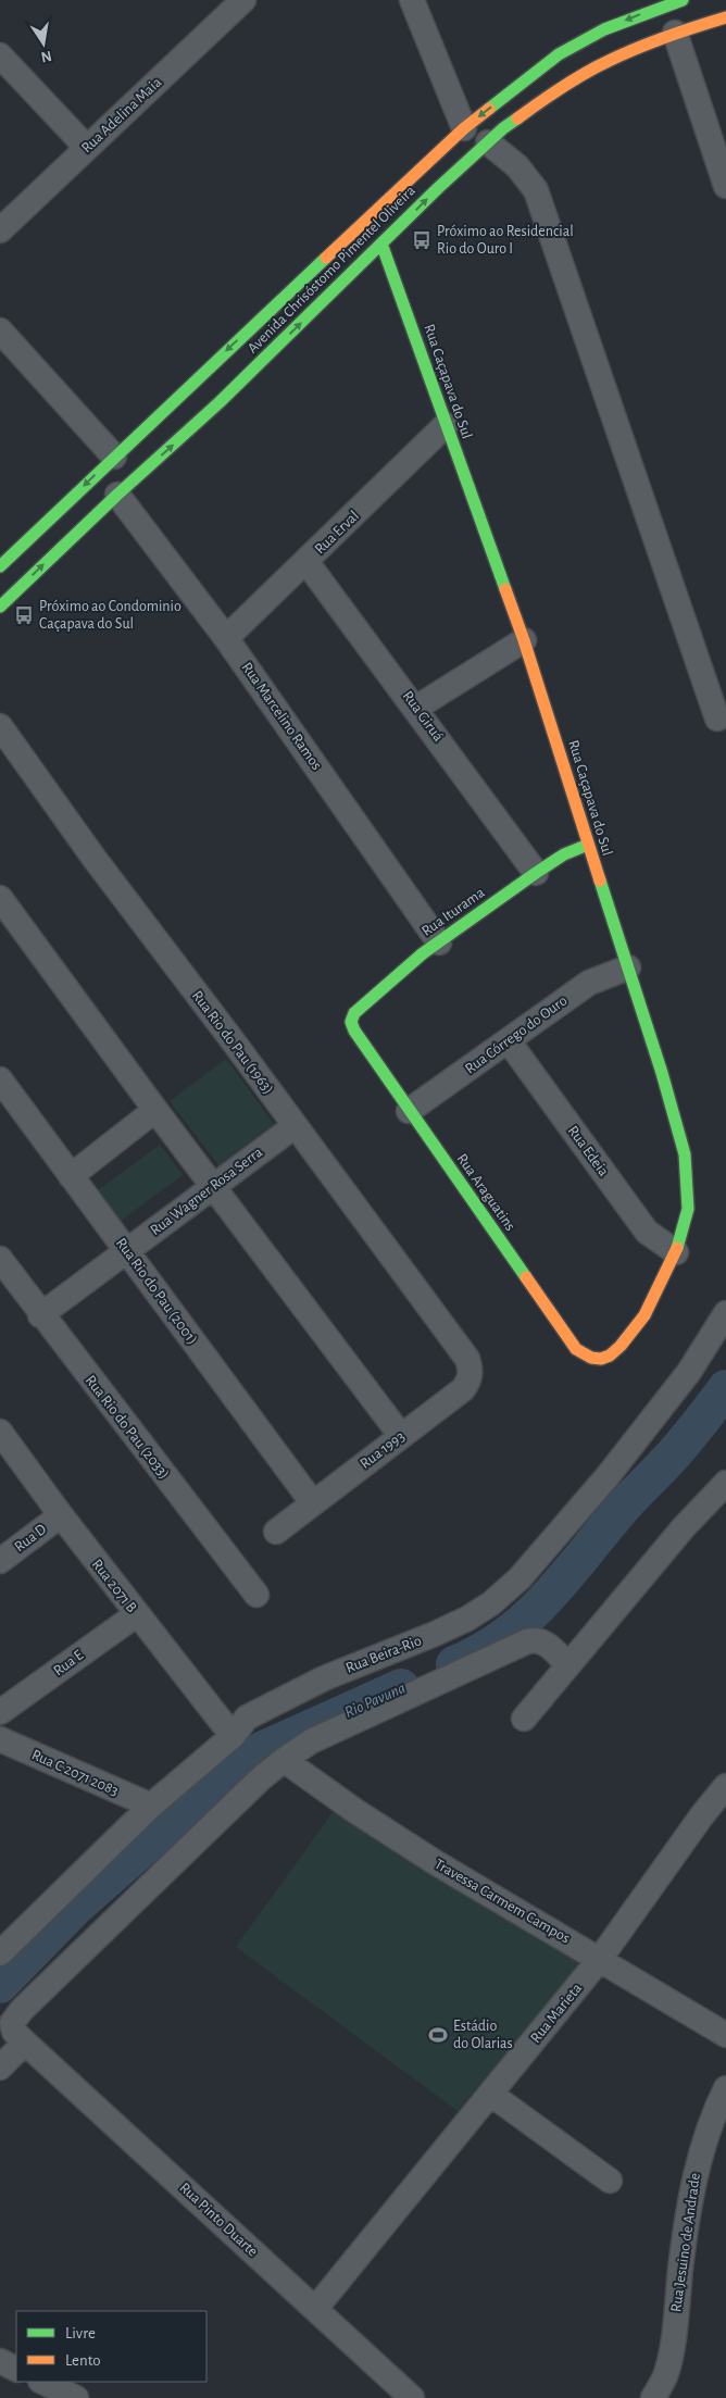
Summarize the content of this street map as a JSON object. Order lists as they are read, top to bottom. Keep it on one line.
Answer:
{"streets":{"street":["Rua Adelina Maia","Avenida Chrisóstomo Pimentel Oliveira","Rua Caçapava do Sul","Rua Erval","Rua Marcelino Ramos","Rua Giruá","Rua Iturama","Rua Córrego do Ouro","Rua Rio do Pau (1963)","Rua Edeia","Rua Wagner Rosa Serra","Rua Araguatins","Rua Rio do Pau (2001)","Rua Rio do Pau (2033)","Rua 1993","Rua D","Rua 2071 B","Rua Beira-Rio","Rua E","Rua C 2071 2083","Travessa Carmem Campos","Rua Marieta","Rua Pinto Duarte","Rua Jesuino de Andrade"]},"crossings":[["Avenida Chrisóstomo Pimentel Oliveira","Rua Caçapava do Sul"],["Avenida Chrisóstomo Pimentel Oliveira","Rua Marcelino Ramos"],["Rua Caçapava do Sul","Rua Erval"],["Rua Caçapava do Sul","Rua Iturama"],["Rua Caçapava do Sul","Rua Córrego do Ouro"],["Rua Caçapava do Sul","Rua Edeia"],["Rua Caçapava do Sul","Rua Araguatins"],["Rua Erval","Rua Marcelino Ramos"],["Rua Erval","Rua Giruá"],["Rua Marcelino Ramos","Rua Iturama"],["Rua Giruá","Rua Iturama"],["Rua Iturama","Rua Araguatins"],["Rua Córrego do Ouro","Rua Edeia"],["Rua Córrego do Ouro","Rua Araguatins"],["Rua Rio do Pau (1963)","Rua Wagner Rosa Serra"],["Rua Rio do Pau (1963)","Rua 1993"],["Rua Wagner Rosa Serra","Rua Rio do Pau (2001)"],["Rua Wagner Rosa Serra","Rua Rio do Pau (2033)"],["Rua Rio do Pau (2001)","Rua 1993"],["Rua D","Rua 2071 B"],["Rua 2071 B","Rua Beira-Rio"],["Rua 2071 B","Rua E"],["Rua Beira-Rio","Rua C 2071 2083"],["Travessa Carmem Campos","Rua Marieta"],["Rua Marieta","Rua Pinto Duarte"]],"water":["Rio Pavuna"],"places":{"bus stop":["Próximo ao Residencial Rio do Ouro I","Próximo ao Condominio Caçapava do Sul"],"sports":["Estádio do Olarias"]},"legend":["Livre","Lento"],"north":"bottom"}
